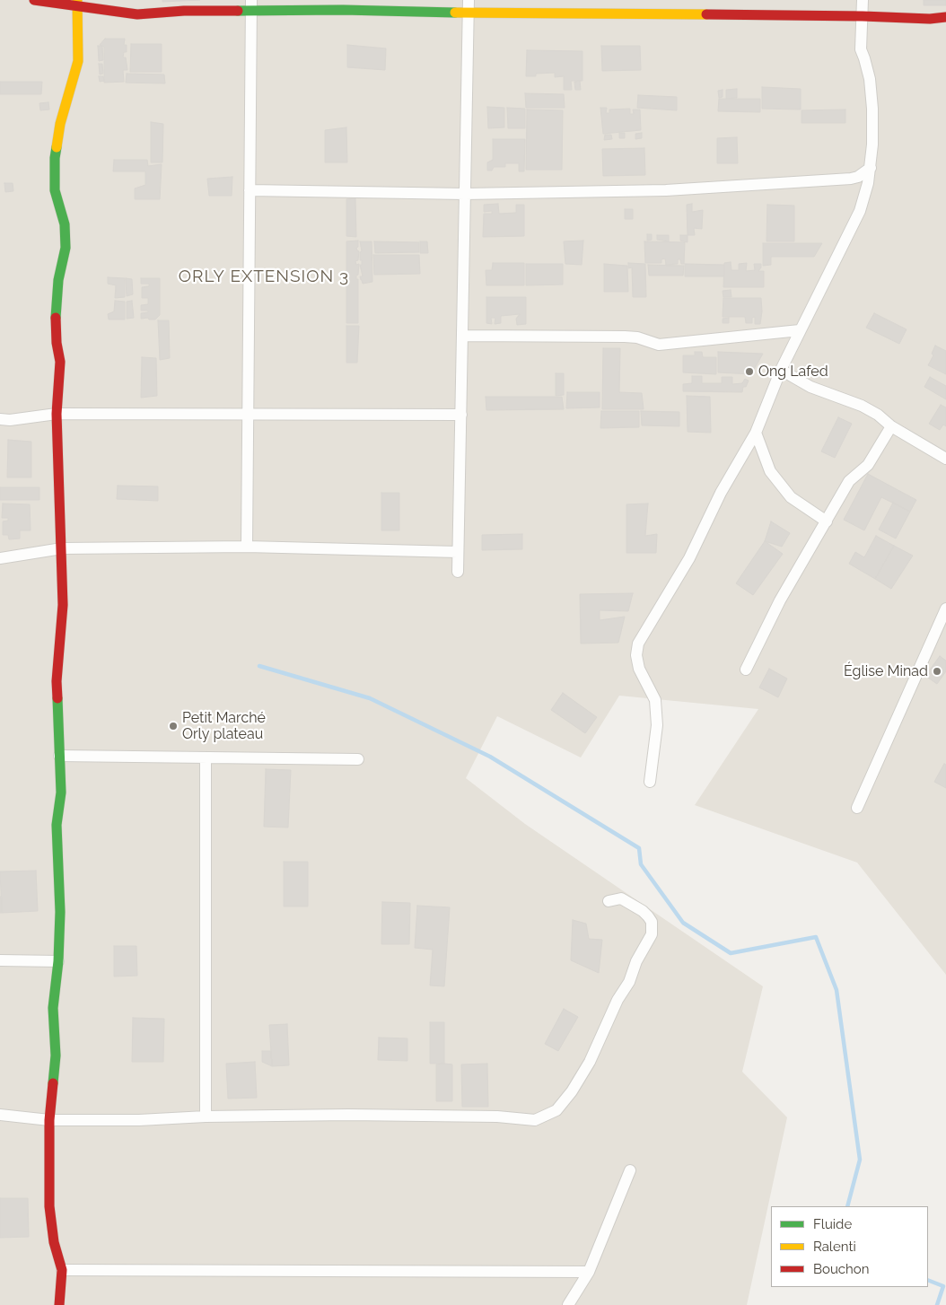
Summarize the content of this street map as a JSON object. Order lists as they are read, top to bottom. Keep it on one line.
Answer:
{"districts":["ORLY EXTENSION 3"],"places":["Ong Lafed","Église Minad","Petit Marché Orly plateau"],"legend":["Fluide","Ralenti","Bouchon"]}
